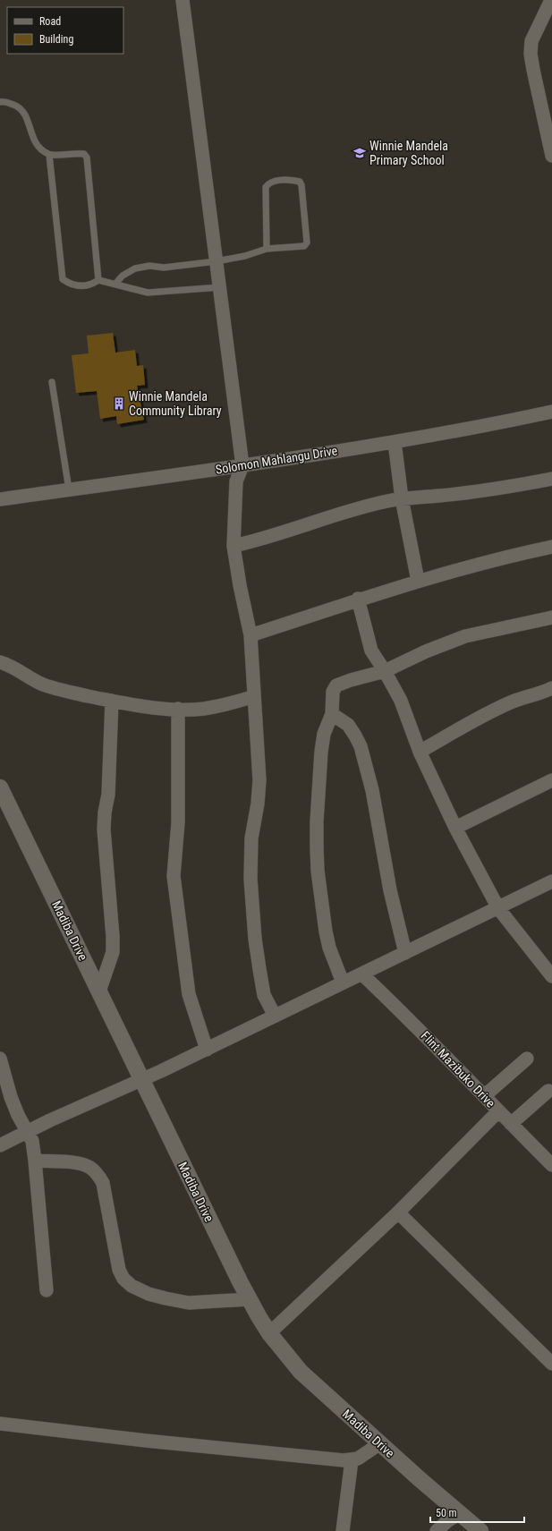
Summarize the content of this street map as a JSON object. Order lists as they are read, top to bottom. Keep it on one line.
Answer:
{"streets":{"street":["Solomon Mahlangu Drive","Madiba Drive","Flint Mazibuko Drive"]},"places":{"school or university":["Winnie Mandela Primary School"],"building":["Winnie Mandela Community Library"]},"legend":["Road","Building"],"scale_bar":"50 m"}
